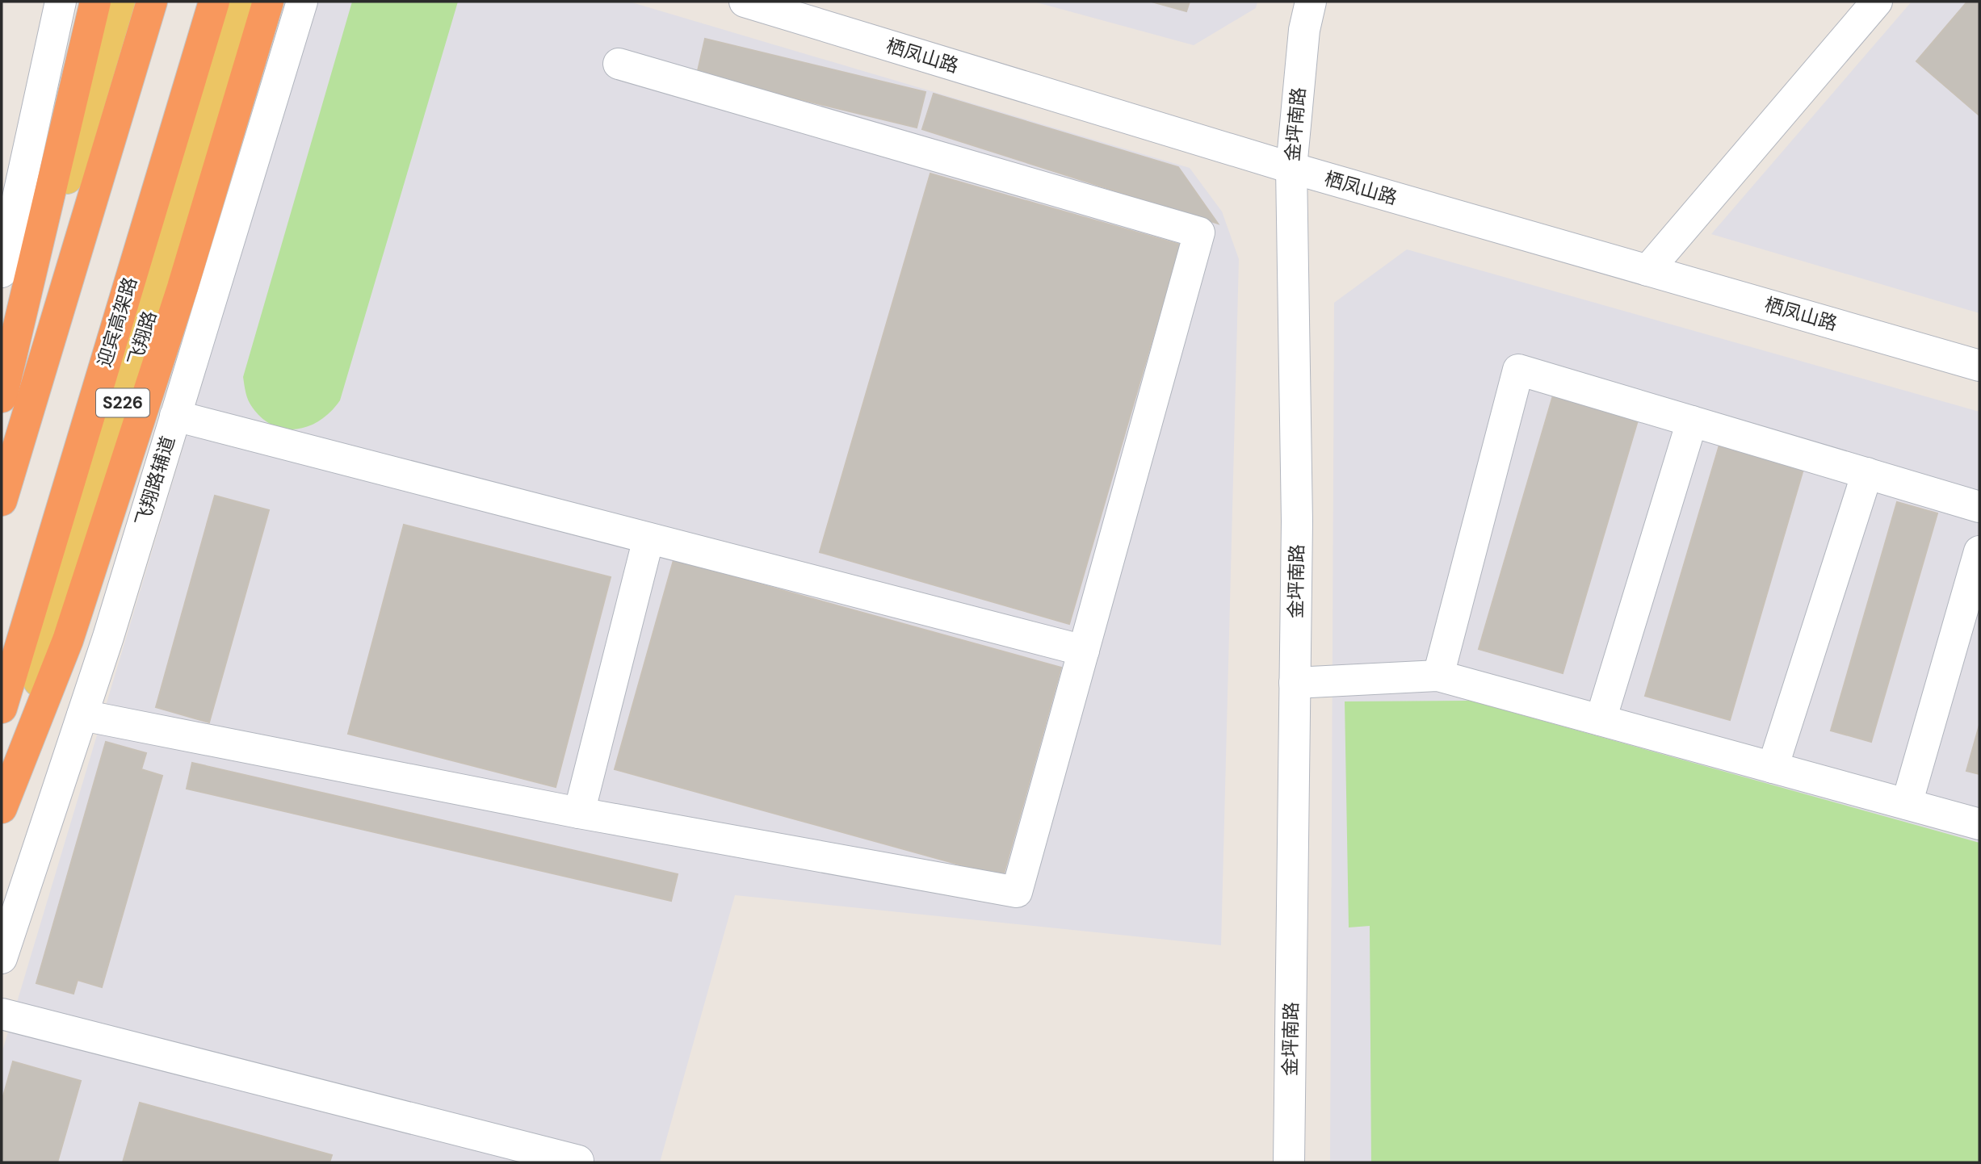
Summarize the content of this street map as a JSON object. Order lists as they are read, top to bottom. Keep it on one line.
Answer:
{"streets":{"highway":["迎宾高架路"],"main road":["飞翔路","S226"],"street":["栖凤山路","金坪南路","飞翔路辅道"]},"crossings":[["栖凤山路","金坪南路"]]}
